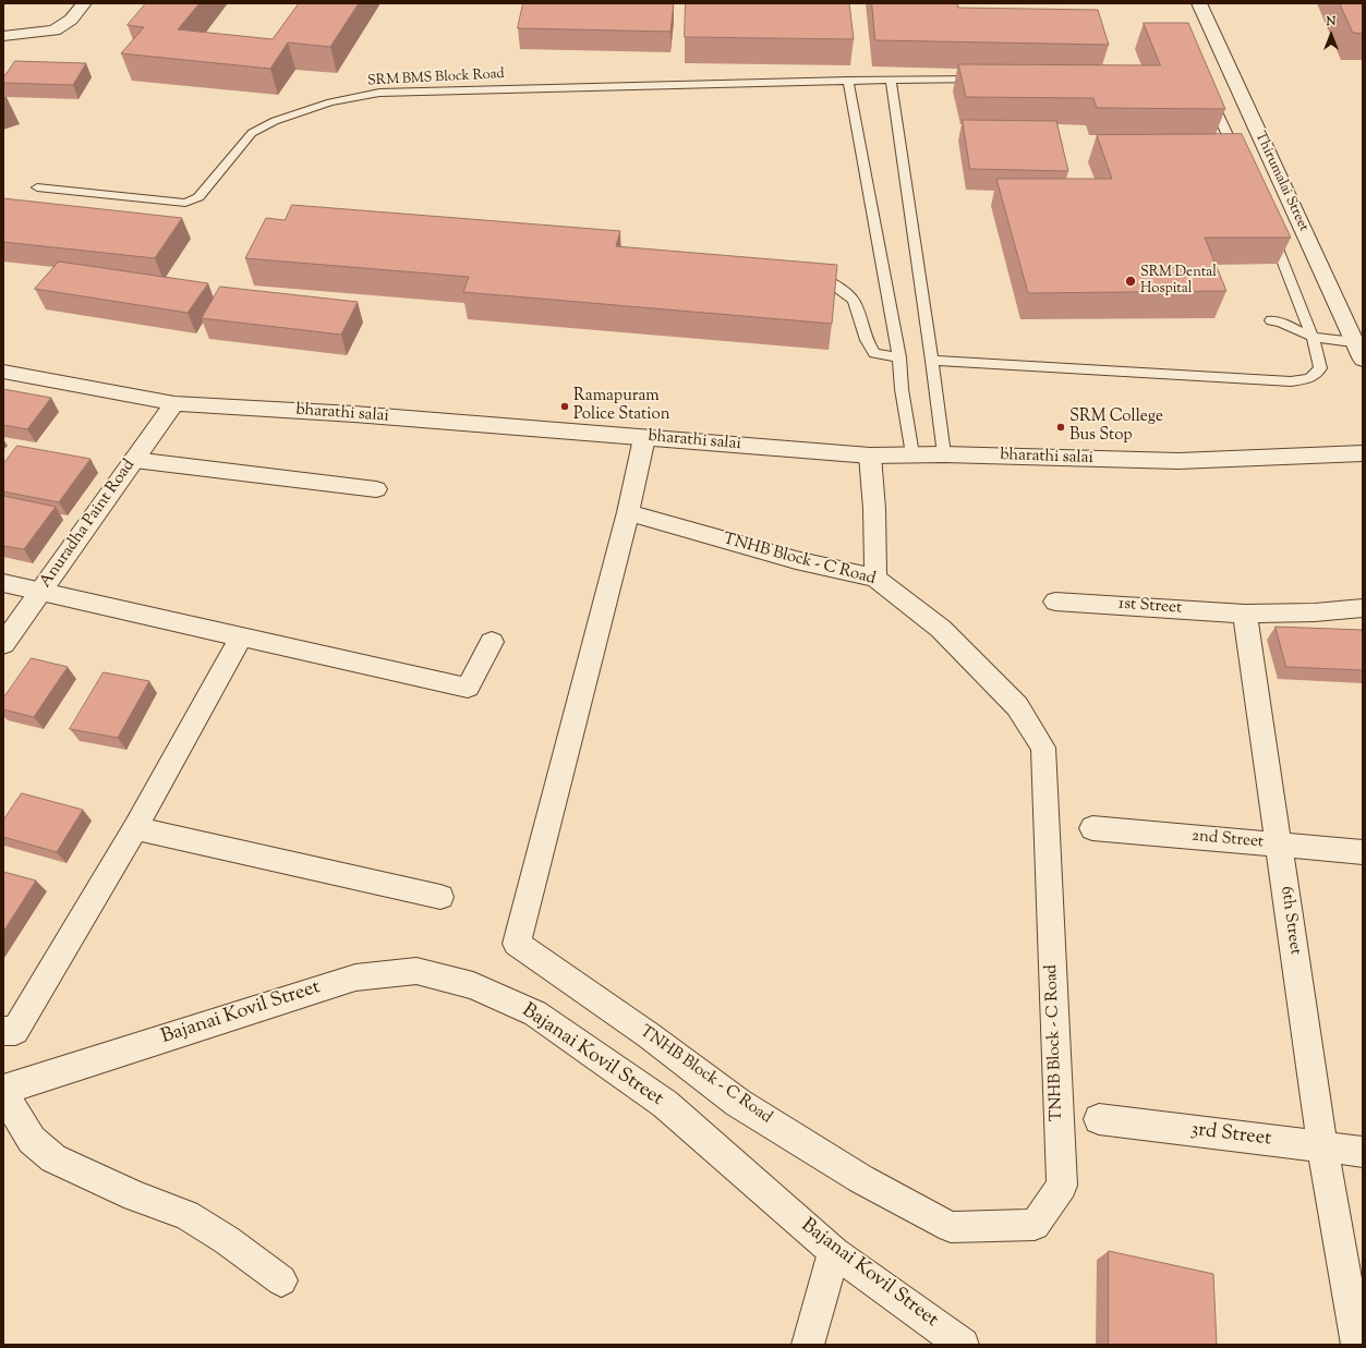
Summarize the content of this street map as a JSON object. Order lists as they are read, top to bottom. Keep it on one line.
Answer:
{"streets":{"street":["Thirumalai Street","bharathi salai","Anuradha Paint Road","TNHB Block - C Road","1st Street","2nd Street","6th Street","Bajanai Kovil Street","3rd Street"],"lane":["SRM BMS Block Road"]},"crossings":[["bharathi salai","Anuradha Paint Road"],["1st Street","6th Street"],["2nd Street","6th Street"],["6th Street","3rd Street"]],"places":["SRM Dental Hospital","Ramapuram Police Station","SRM College Bus Stop"],"north":"top"}
